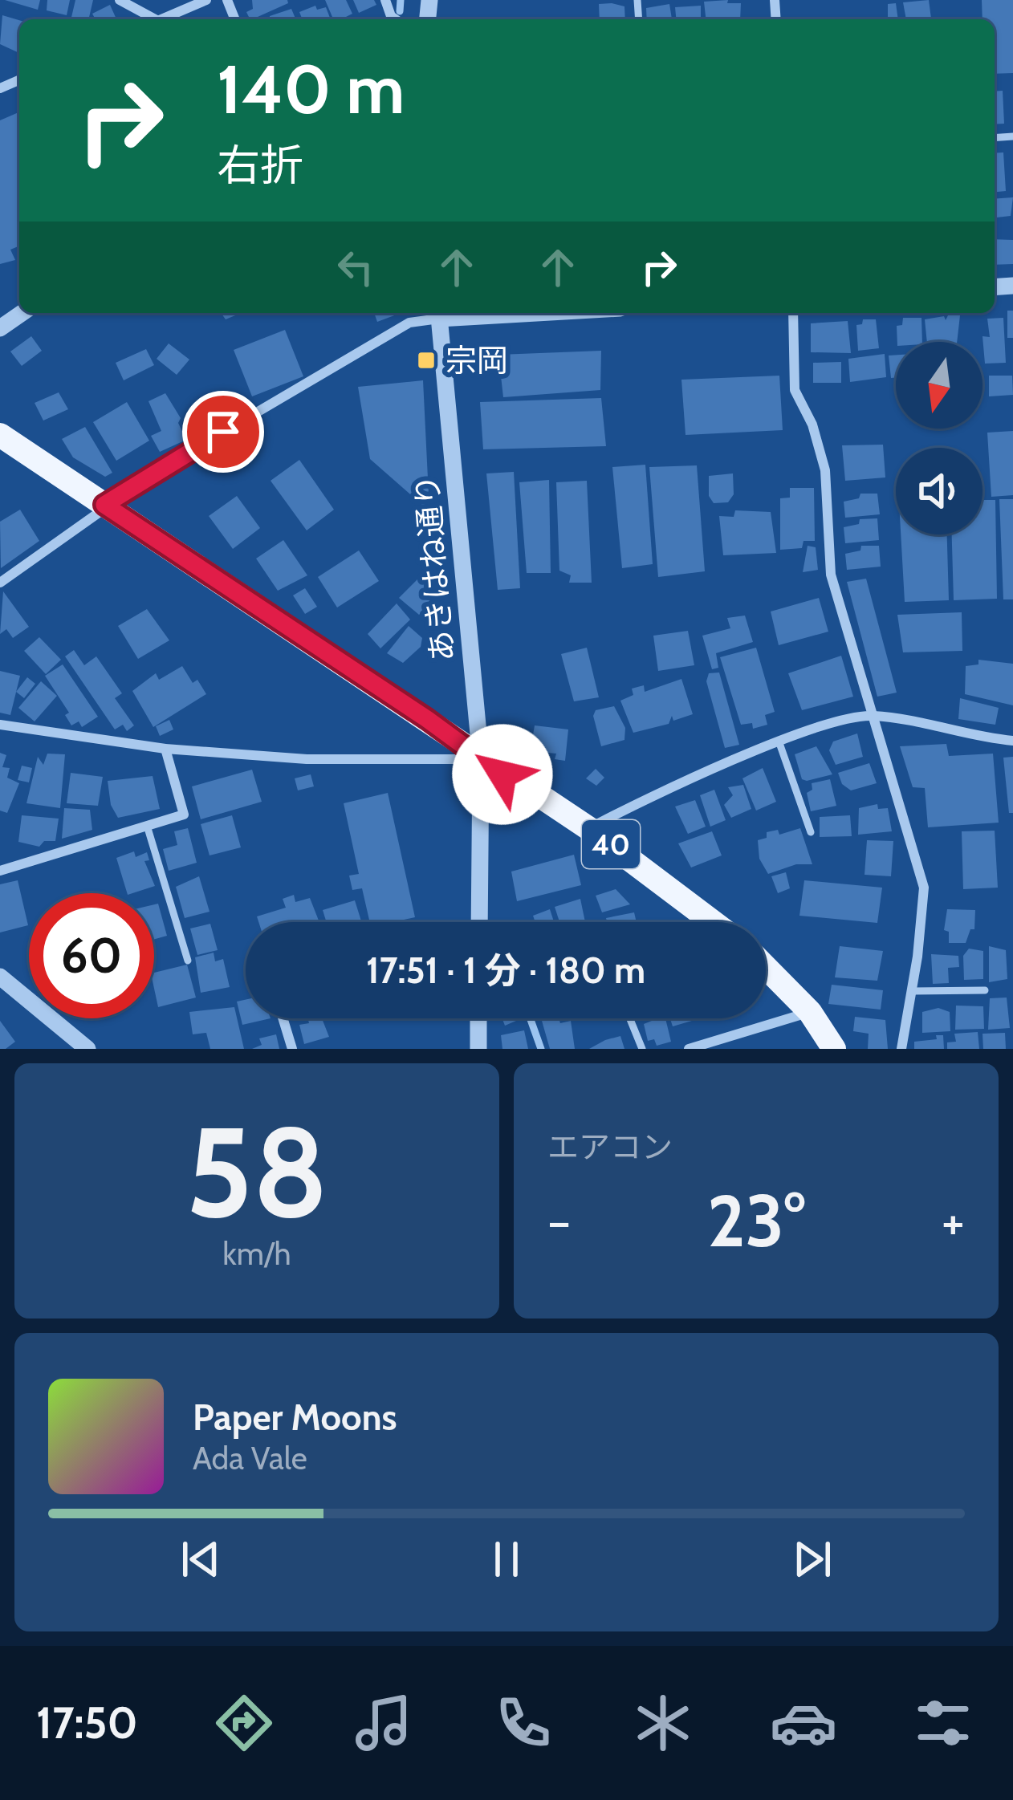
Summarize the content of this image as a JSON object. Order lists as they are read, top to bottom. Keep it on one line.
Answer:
{"streets":{"main road":["40"],"street":["あきはね通り"]},"crossings":[["あきはね通り","40"]],"places":{"transit":["宗岡"]},"north":"bottom","page":{"turn":["140 m","右折"],"limit":"60","trip":"17:51 · 1 分 · 180 m","tile":[["58","km/h"],"エアコン"],"heat":["−","23°","+"],"song":["Paper Moons","Ada Vale"],"tabs":"17:50"}}
